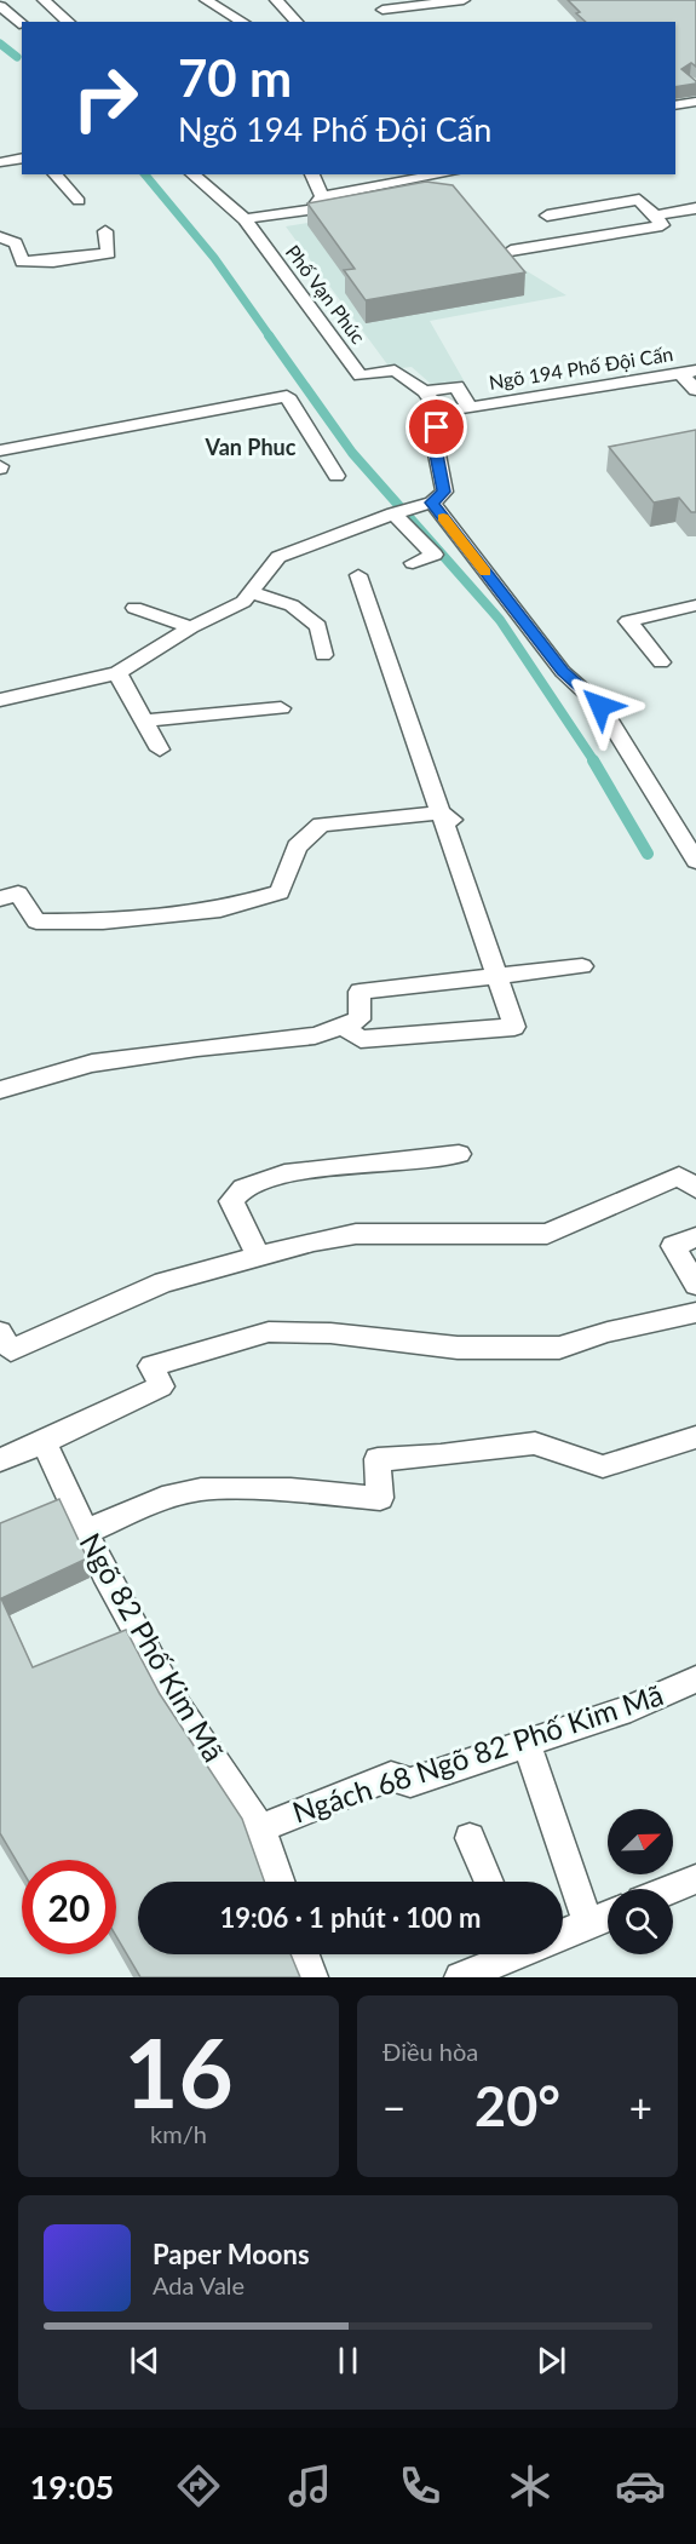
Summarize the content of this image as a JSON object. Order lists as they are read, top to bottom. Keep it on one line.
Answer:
{"streets":{"lane":["Phố Vạn Phúc","Ngõ 194 Phố Đội Cấn","Ngõ 82 Phố Kim Mã","Ngách 68 Ngõ 82 Phố Kim Mã"]},"crossings":[["Phố Vạn Phúc","Ngõ 194 Phố Đội Cấn"],["Ngõ 82 Phố Kim Mã","Ngách 68 Ngõ 82 Phố Kim Mã"]],"districts":["Van Phuc"],"north":"top right","page":{"turn":["70 m","Ngõ 194 Phố Đội Cấn"],"limit":"20","trip":"19:06 · 1 phút · 100 m","tile":[["16","km/h"],"Điều hòa"],"heat":["−","20°","+"],"song":["Paper Moons","Ada Vale"],"tabs":"19:05"}}
